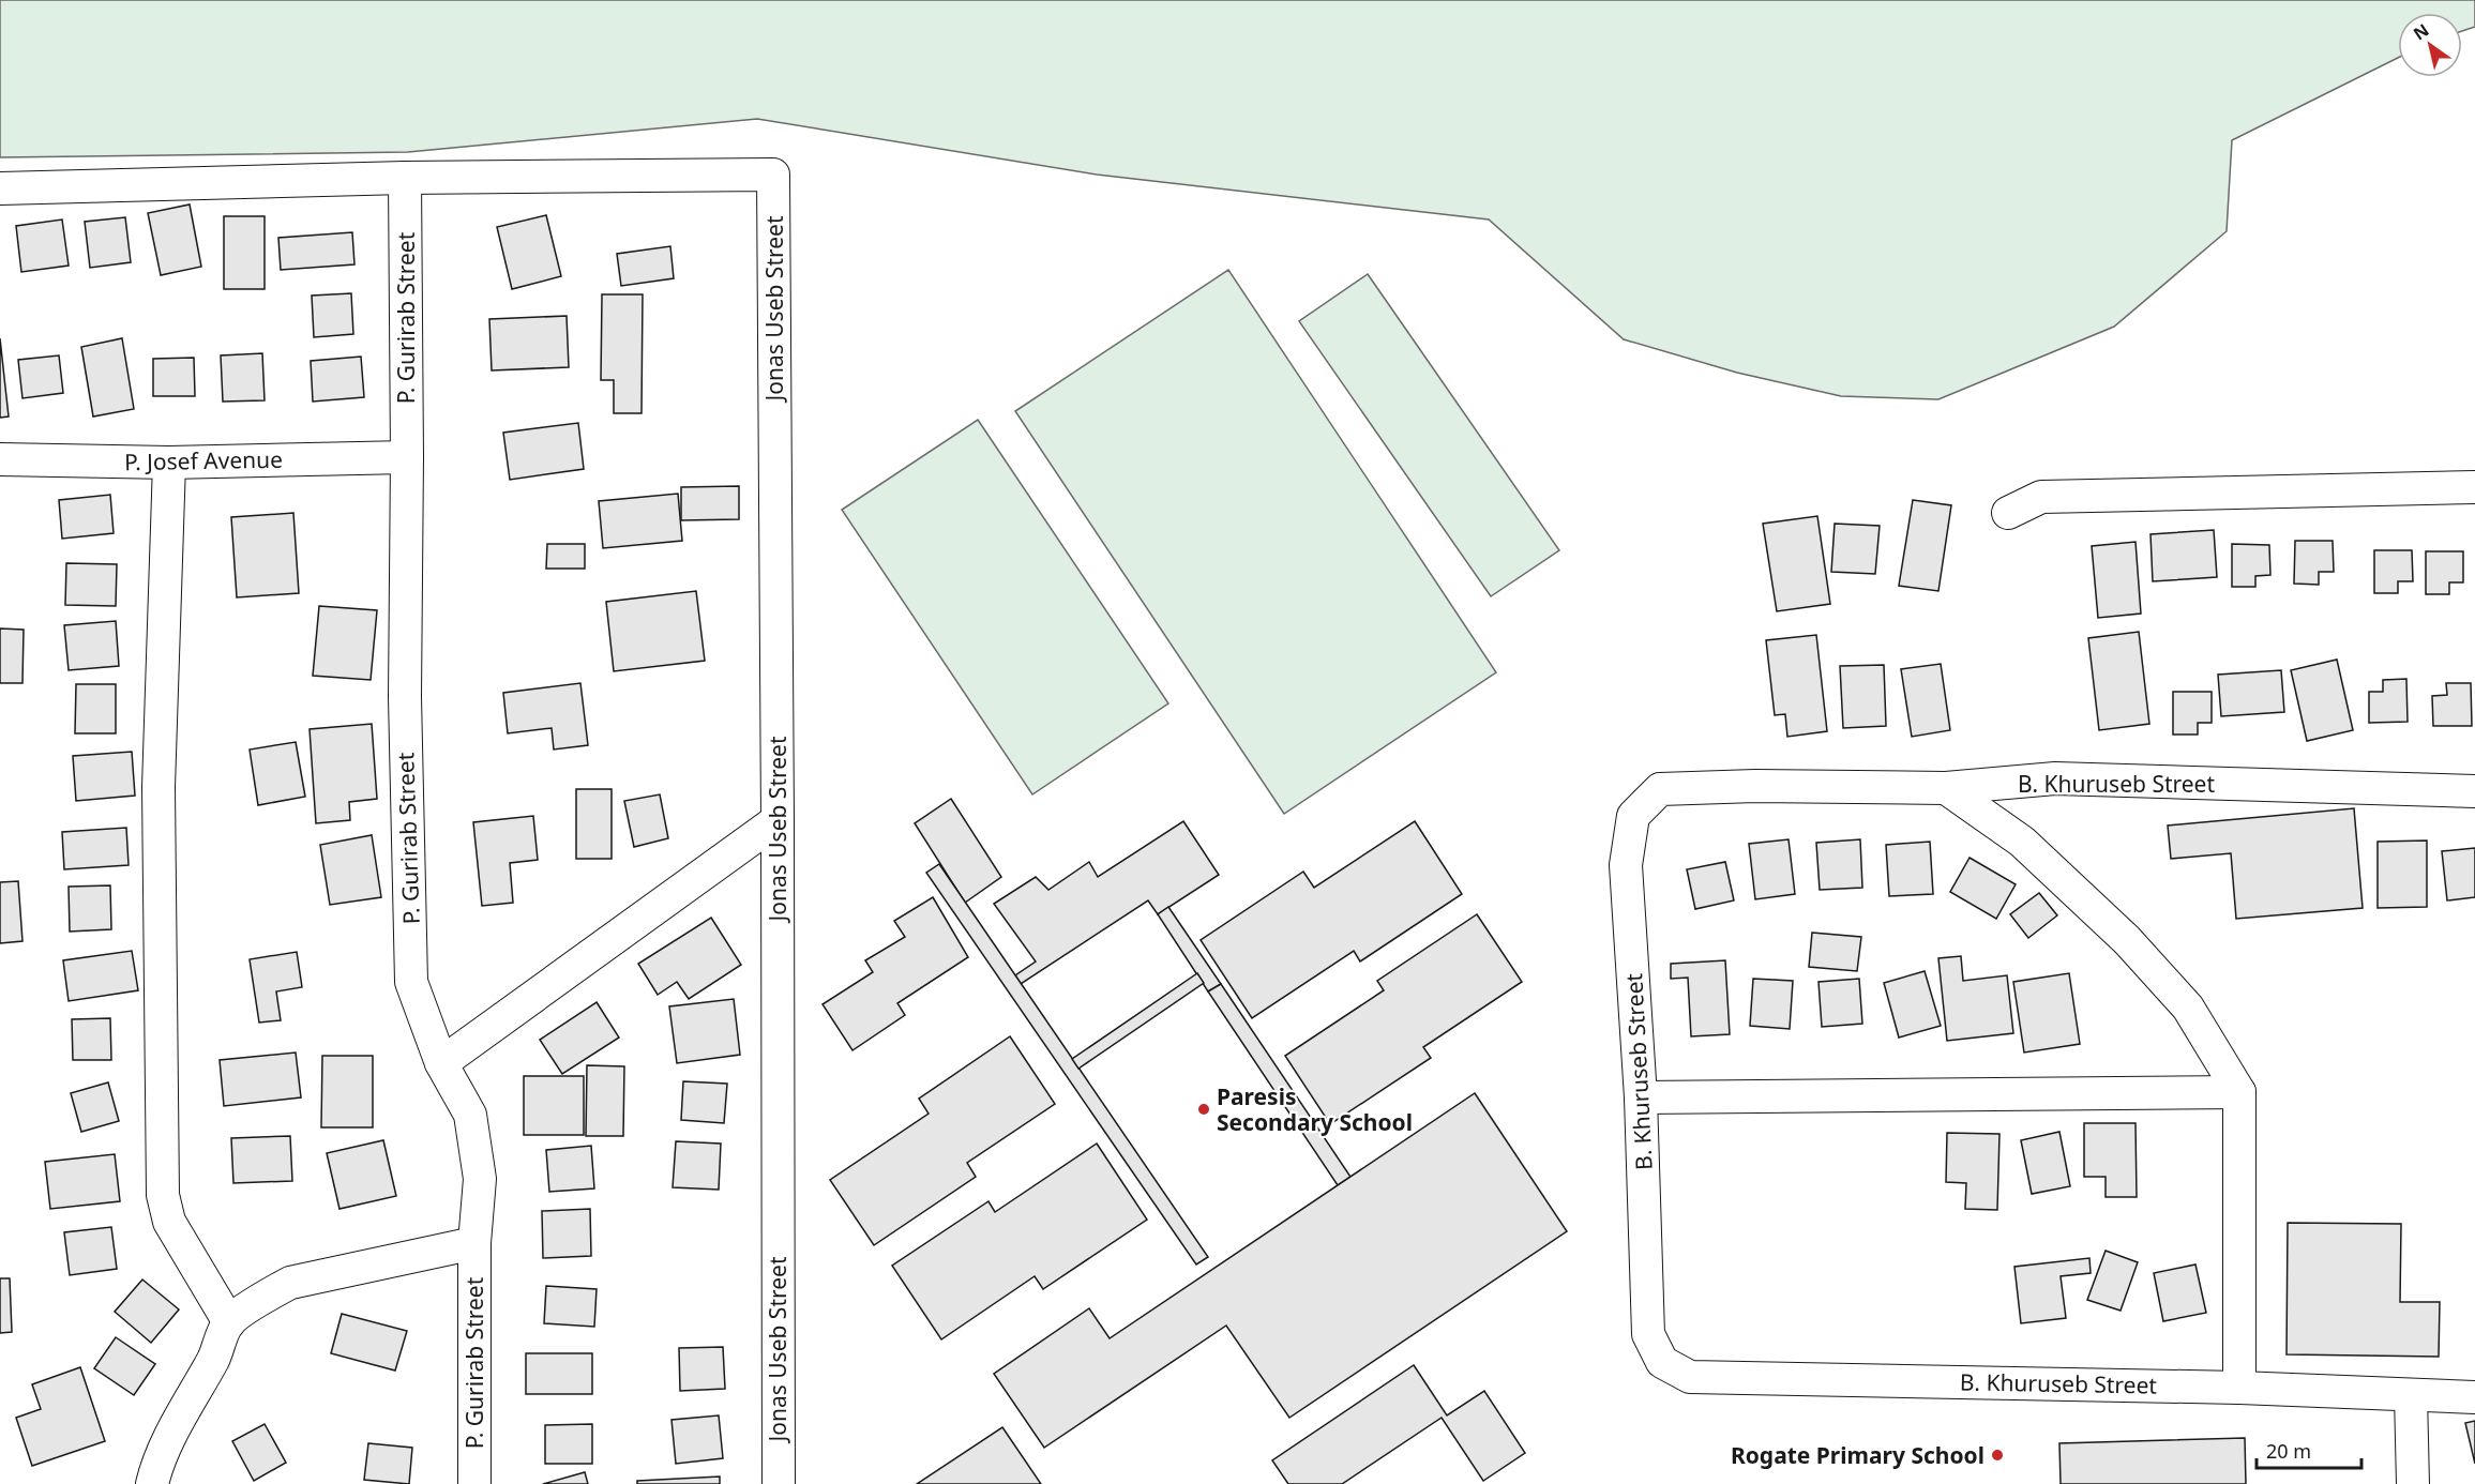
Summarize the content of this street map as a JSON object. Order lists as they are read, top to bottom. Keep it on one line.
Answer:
{"streets":{"street":["Jonas Useb Street","P. Gurirab Street","P. Josef Avenue","B. Khuruseb Street"]},"crossings":[["Jonas Useb Street","P. Gurirab Street"],["P. Gurirab Street","P. Josef Avenue"]],"places":["Paresis Secondary School","Rogate Primary School"],"scale_bar":"20 m","north":"top left"}
